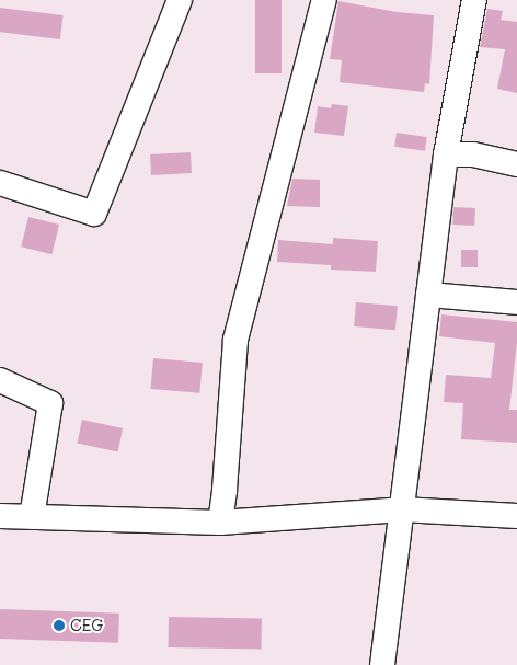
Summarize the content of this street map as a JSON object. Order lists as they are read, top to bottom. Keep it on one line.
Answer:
{"places":["CEG"]}
